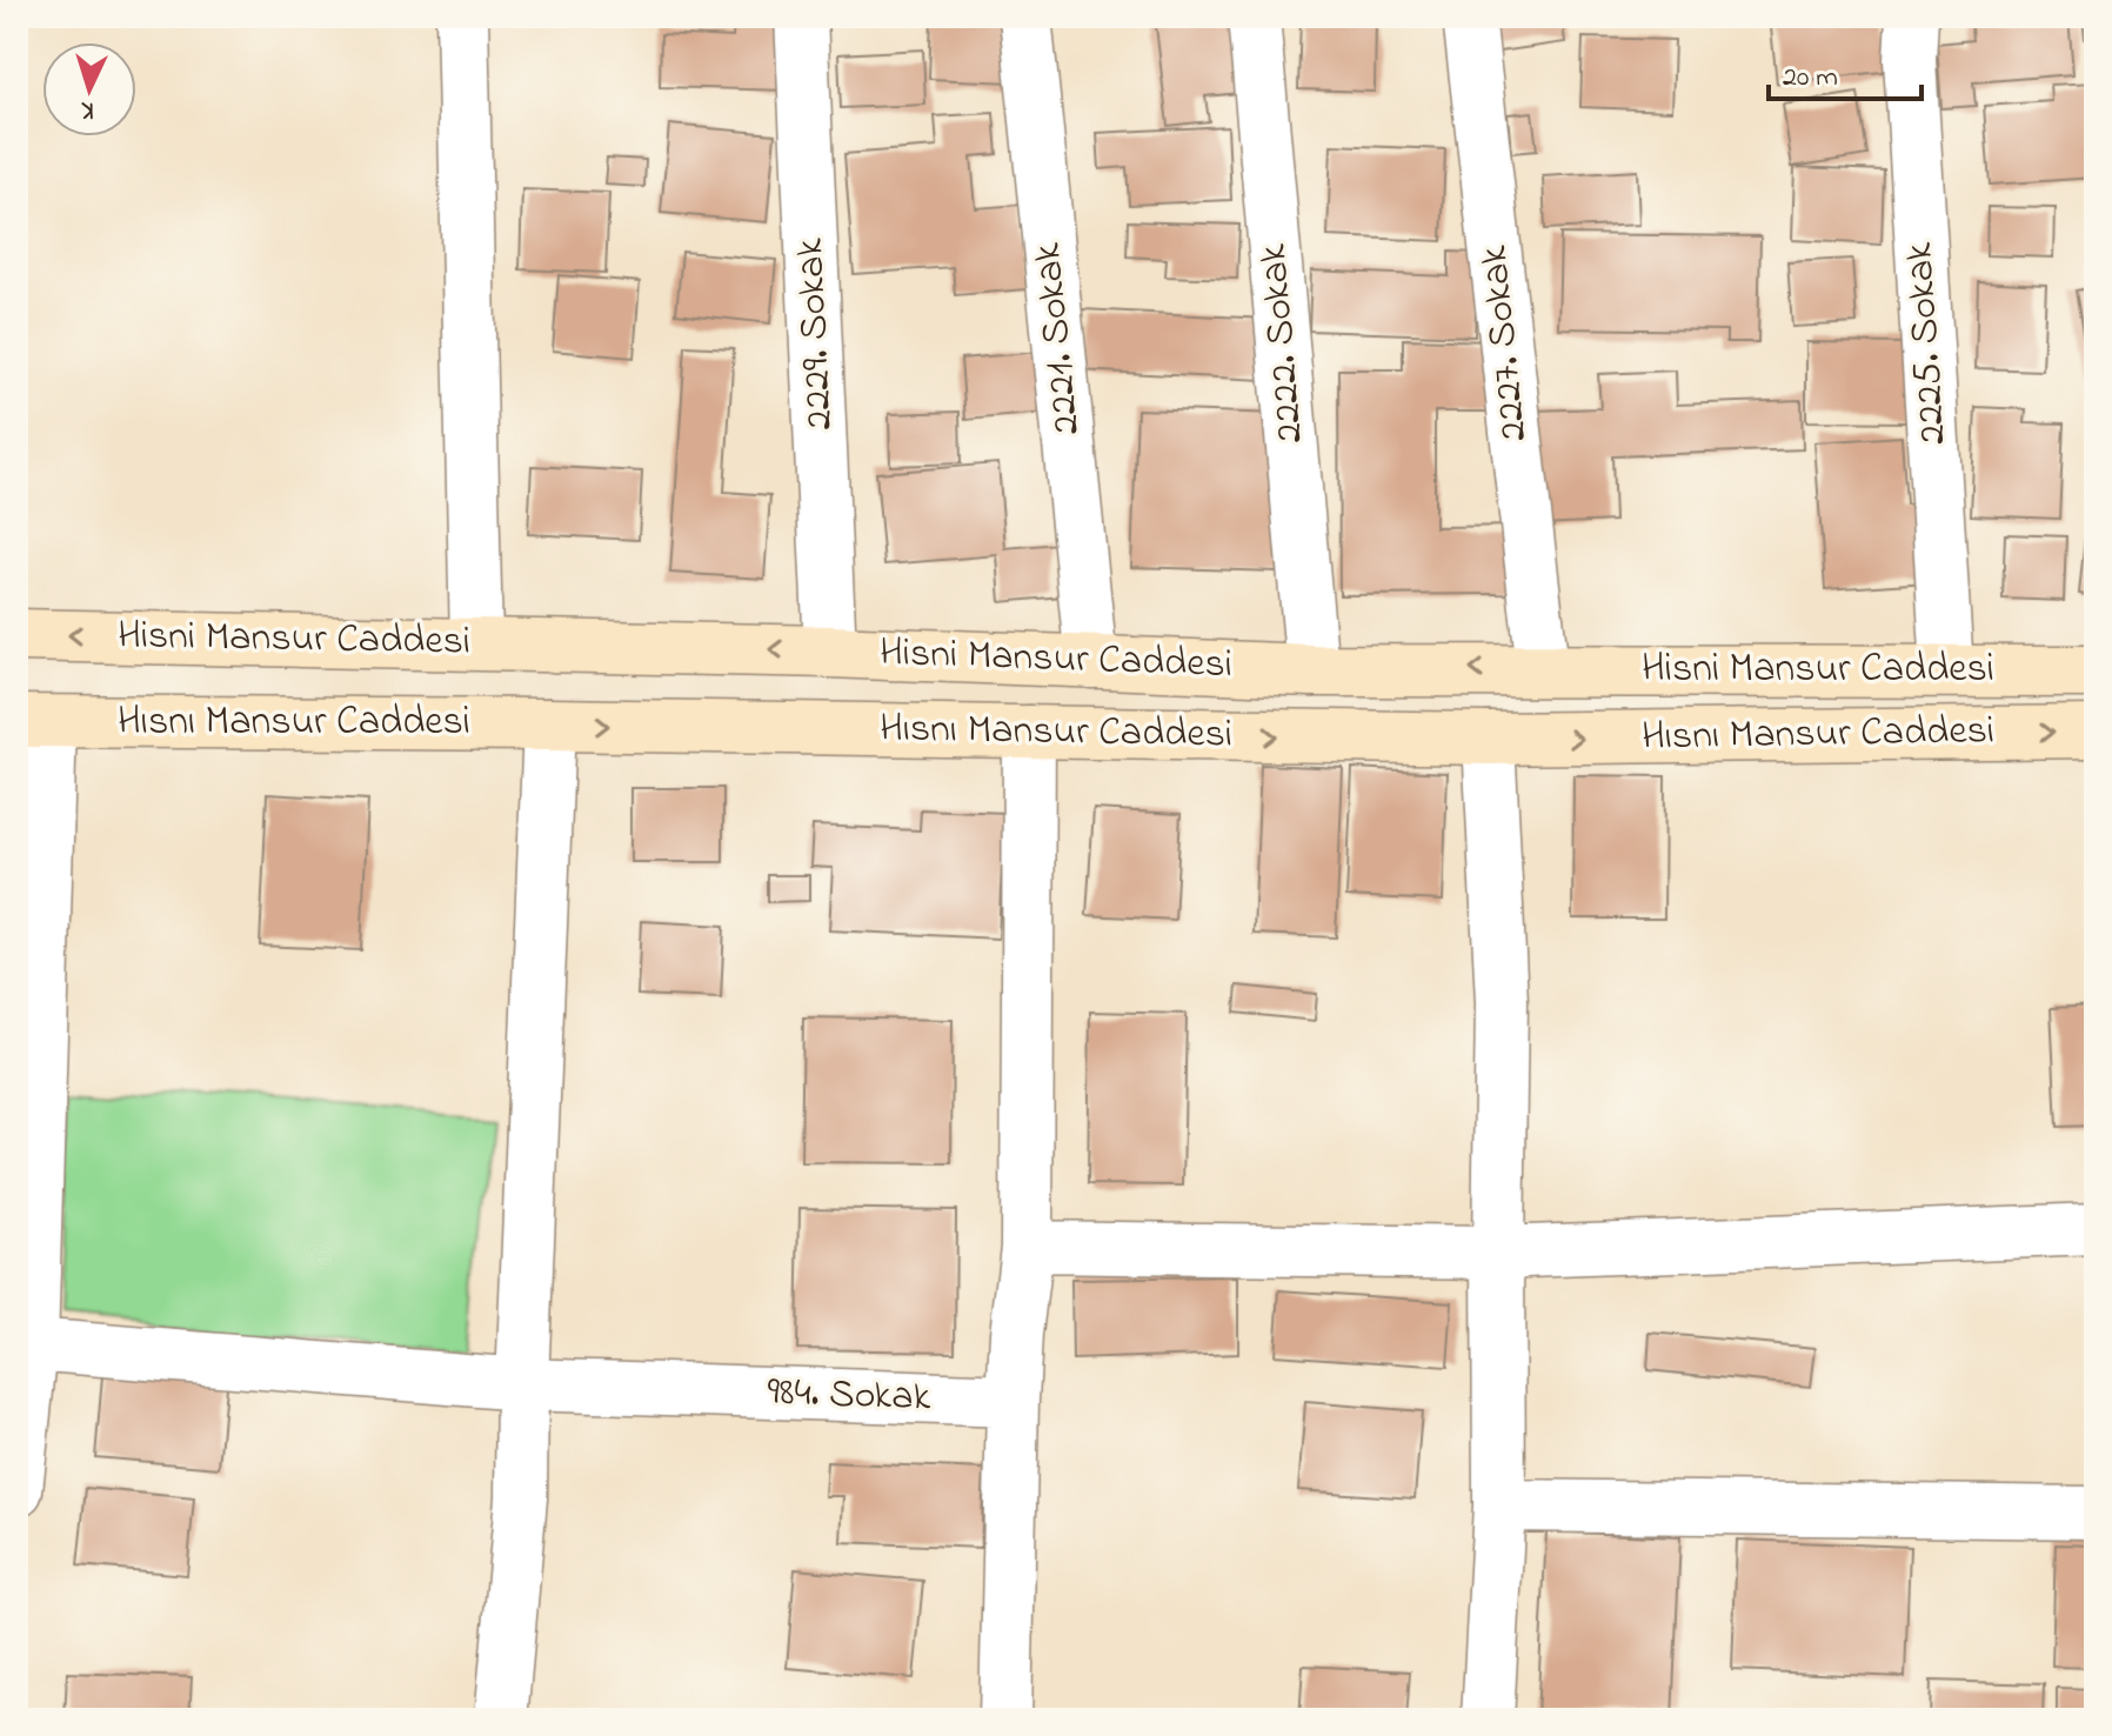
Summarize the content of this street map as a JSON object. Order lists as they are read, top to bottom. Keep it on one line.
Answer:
{"streets":{"main road":["Hisni Mansur Caddesi","Hısnı Mansur Caddesi"],"street":["2229. Sokak","2221. Sokak","2222. Sokak","2227. Sokak","2225. Sokak","984. Sokak"]},"crossings":[["2229. Sokak","Hisni Mansur Caddesi"],["2221. Sokak","Hisni Mansur Caddesi"],["2222. Sokak","Hisni Mansur Caddesi"],["2227. Sokak","Hisni Mansur Caddesi"],["2225. Sokak","Hisni Mansur Caddesi"]],"one_way":["Hisni Mansur Caddesi","Hısnı Mansur Caddesi"],"scale_bar":"20 m","north":"bottom"}
